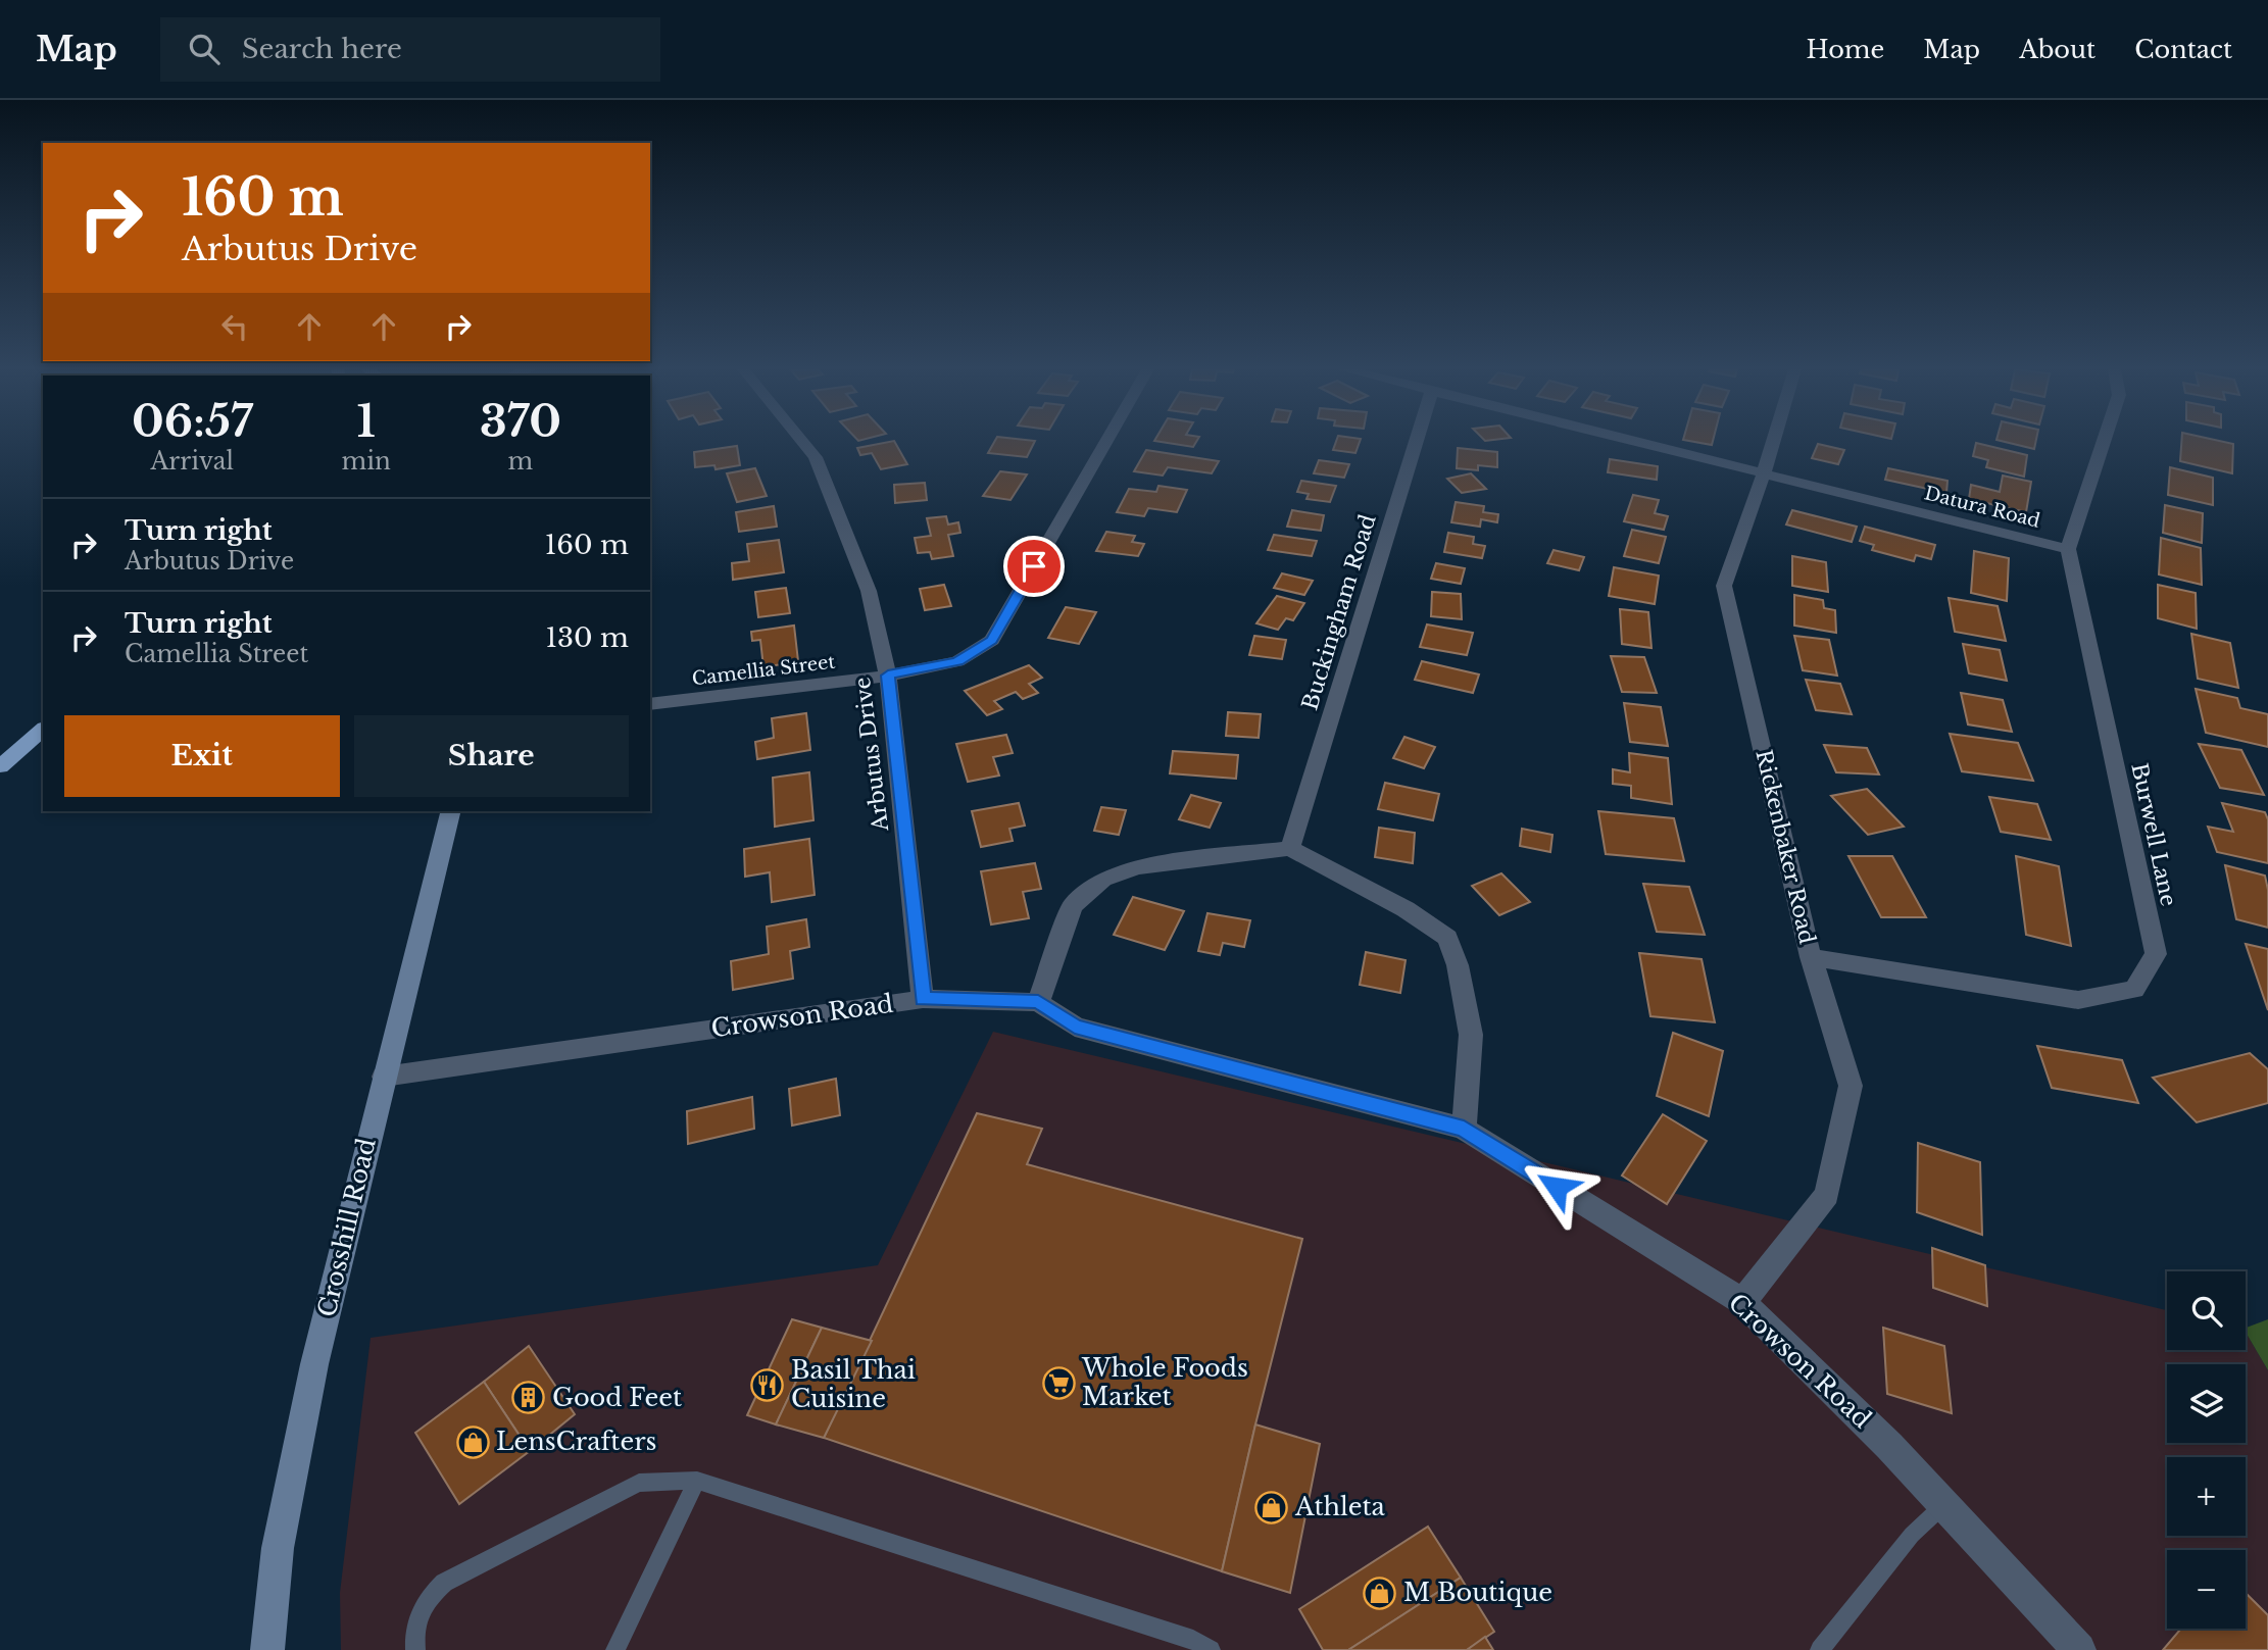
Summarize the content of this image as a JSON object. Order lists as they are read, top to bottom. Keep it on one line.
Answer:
{"streets":{"main road":["Crosshill Road"],"street":["Datura Road","Buckingham Road","Camellia Street","Arbutus Drive","Burwell Lane","Rickenbaker Road","Crowson Road"]},"crossings":[["Datura Road","Burwell Lane"],["Datura Road","Rickenbaker Road"],["Camellia Street","Arbutus Drive"],["Arbutus Drive","Crowson Road"],["Burwell Lane","Rickenbaker Road"],["Rickenbaker Road","Crowson Road"],["Crowson Road","Crosshill Road"]],"places":{"supermarket":["Whole Foods Market"],"restaurant":["Basil Thai Cuisine"],"building":["Good Feet"],"shop":["LensCrafters","Athleta","M Boutique"]},"page":{"header":"Map","search":"Search here","nav":["Home","Map","About","Contact"],"turn":["160 m","Arbutus Drive"],"eta":["06:57","Arrival","1","min","370","m"],"list":[{"name":"Turn right","note":"Arbutus Drive","value":"160 m"},{"name":"Turn right","note":"Camellia Street","value":"130 m"}],"buttons":["Exit","Share"],"map_buttons":["+","−"]}}
